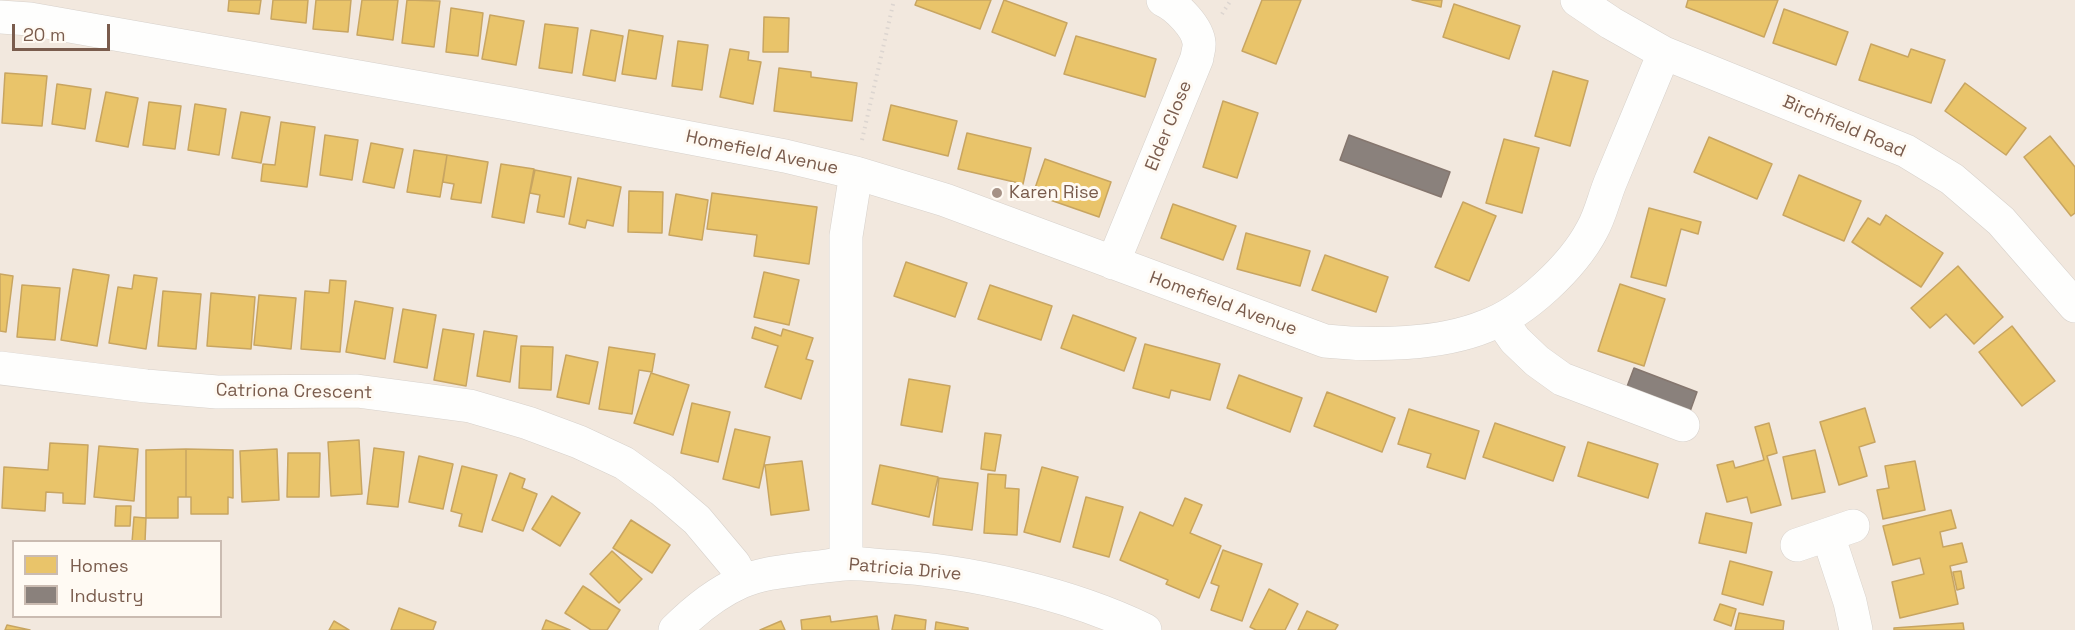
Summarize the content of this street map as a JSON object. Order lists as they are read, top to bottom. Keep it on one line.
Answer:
{"streets":{"street":["Elder Close","Birchfield Road","Homefield Avenue","Catriona Crescent","Patricia Drive"]},"crossings":[["Elder Close","Homefield Avenue"],["Birchfield Road","Homefield Avenue"],["Catriona Crescent","Patricia Drive"]],"places":["Karen Rise"],"legend":["Homes","Industry"],"scale_bar":"20 m"}
